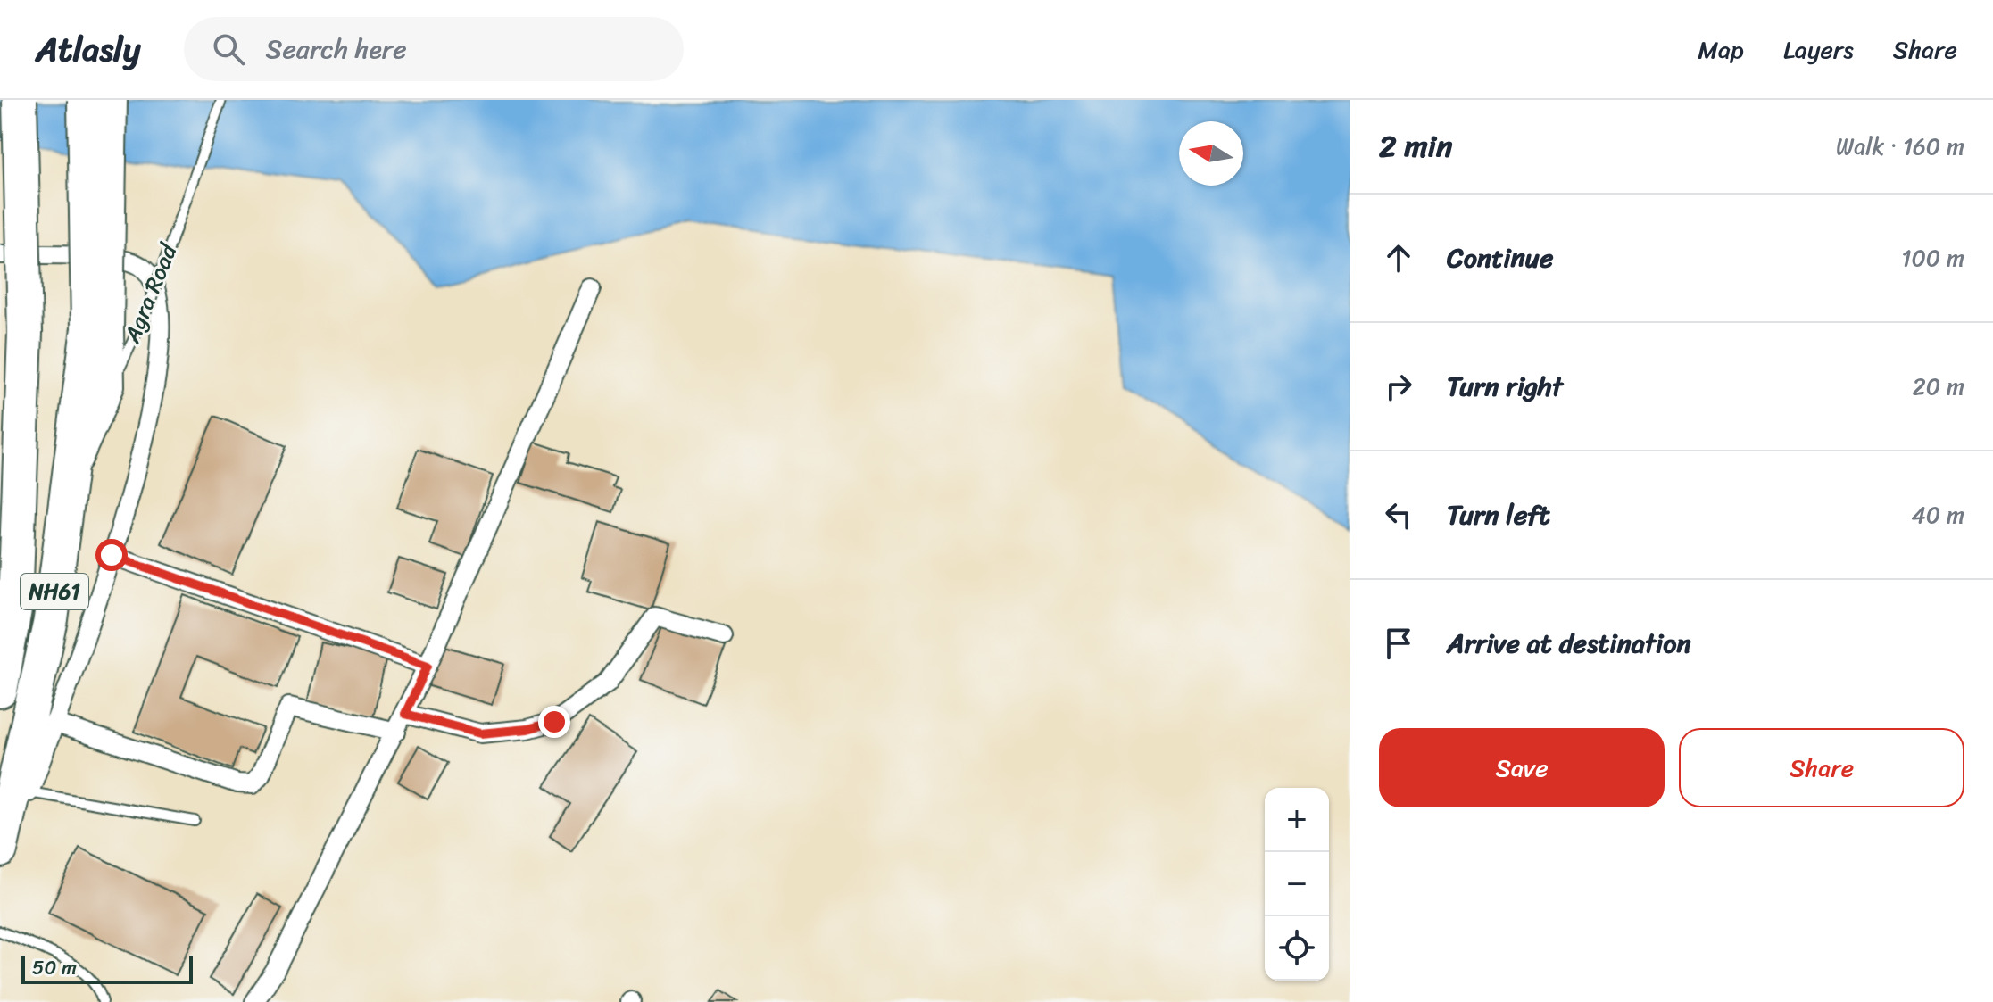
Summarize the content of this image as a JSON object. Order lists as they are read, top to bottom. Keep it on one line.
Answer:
{"streets":{"highway":["NH61"],"street":["Agra Road"]},"crossings":[["Agra Road","NH61"]],"scale_bar":"50 m","north":"left","page":{"header":"Atlasly","search":"Search here","nav":["Map","Layers","Share"],"heading":["2 min","Walk · 160 m"],"list":[["Continue","100 m"],["Turn right","20 m"],["Turn left","40 m"],"Arrive at destination"],"buttons":["Save","Share"],"map_buttons":["+","−"],"scale":"50 m"}}
